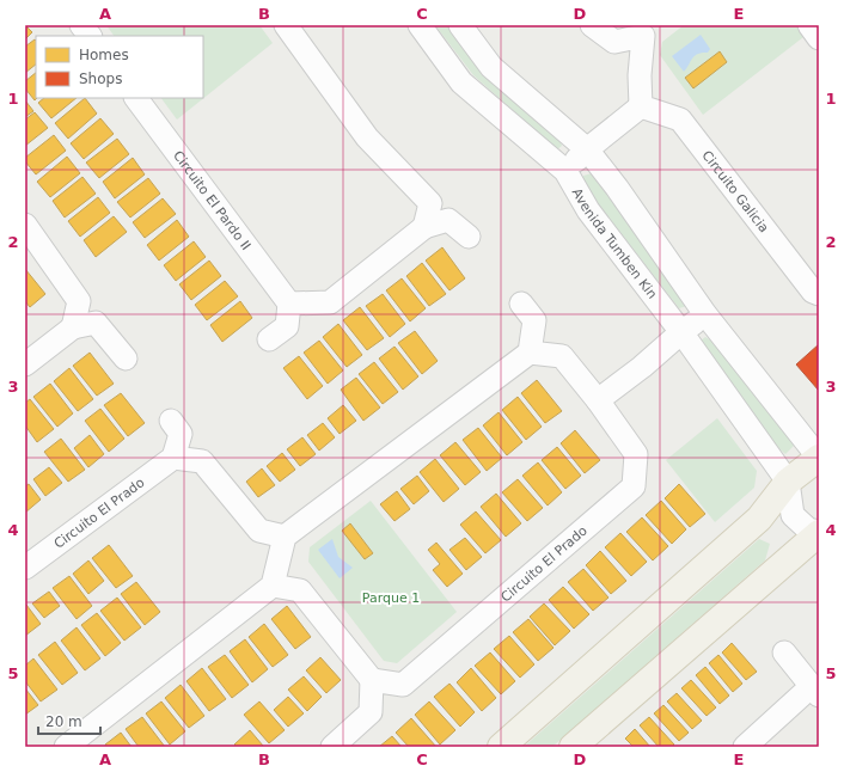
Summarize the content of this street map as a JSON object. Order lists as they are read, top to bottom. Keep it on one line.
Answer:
{"streets":{"street":["Circuito Galicia","Circuito El Pardo II","Avenida Tumben Kin","Circuito El Prado"]},"parks":["Parque 1"],"legend":["Homes","Shops"],"scale_bar":"20 m","grid":{"columns":["A","B","C","D","E"],"rows":["1","2","3","4","5"]}}
